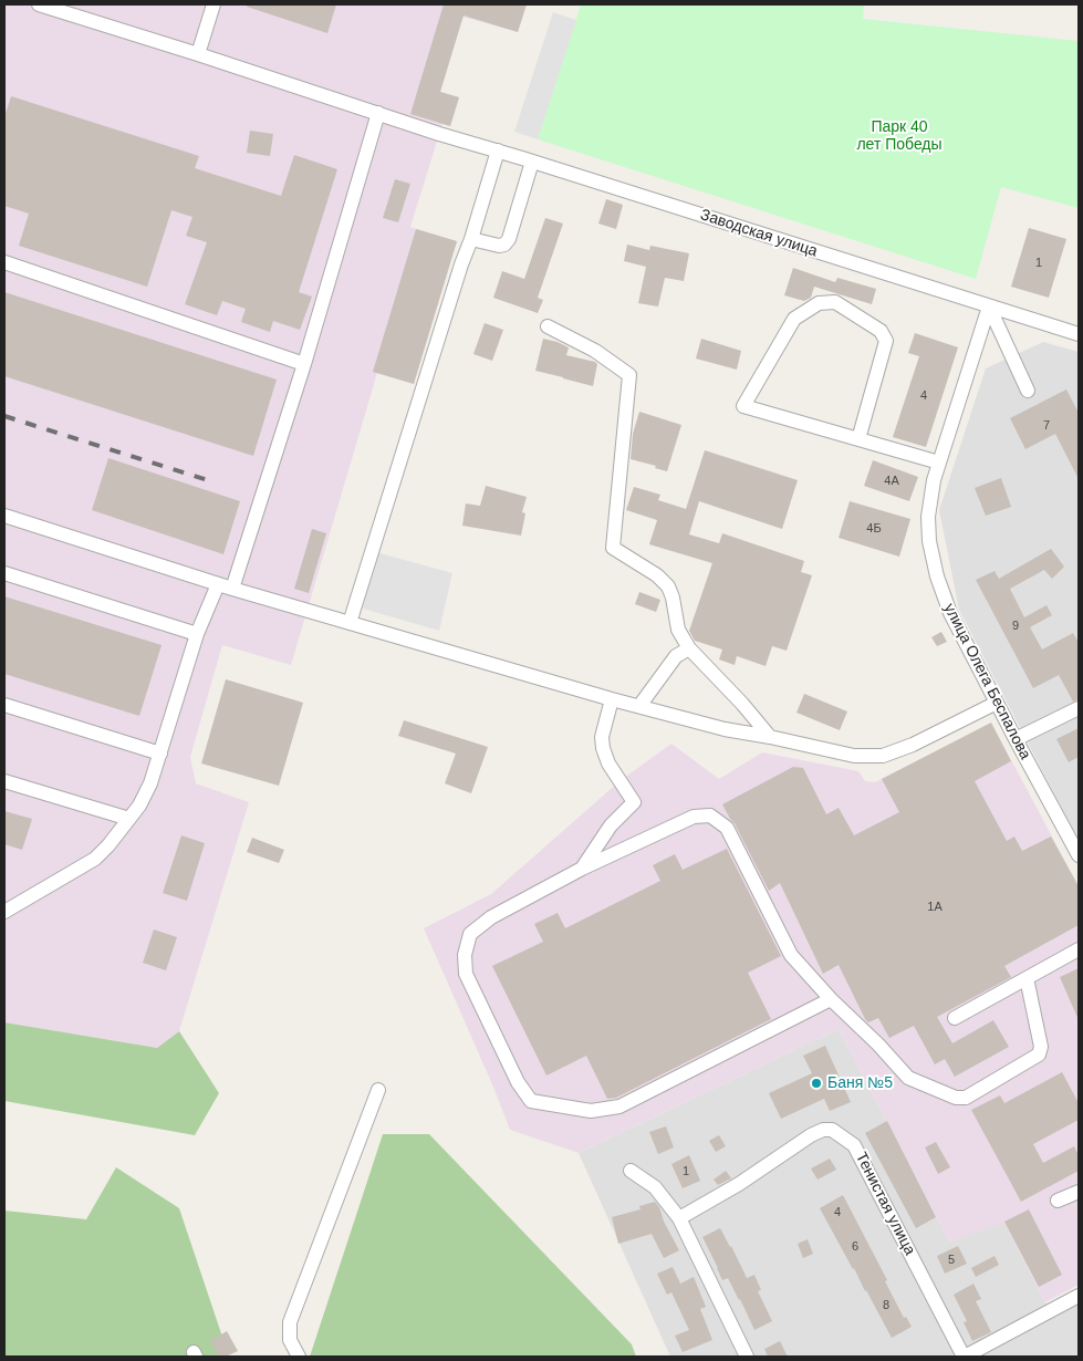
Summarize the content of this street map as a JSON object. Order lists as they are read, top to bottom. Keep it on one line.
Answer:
{"streets":{"street":["Заводская улица","улица Олега Беспалова","Тенистая улица"]},"crossings":[["Заводская улица","улица Олега Беспалова"]],"parks":["Парк 40 лет Победы"],"places":["Баня №5"],"house_numbers":["1","4","7","4А","4Б","9","1А","1","4","6","5","8"]}
